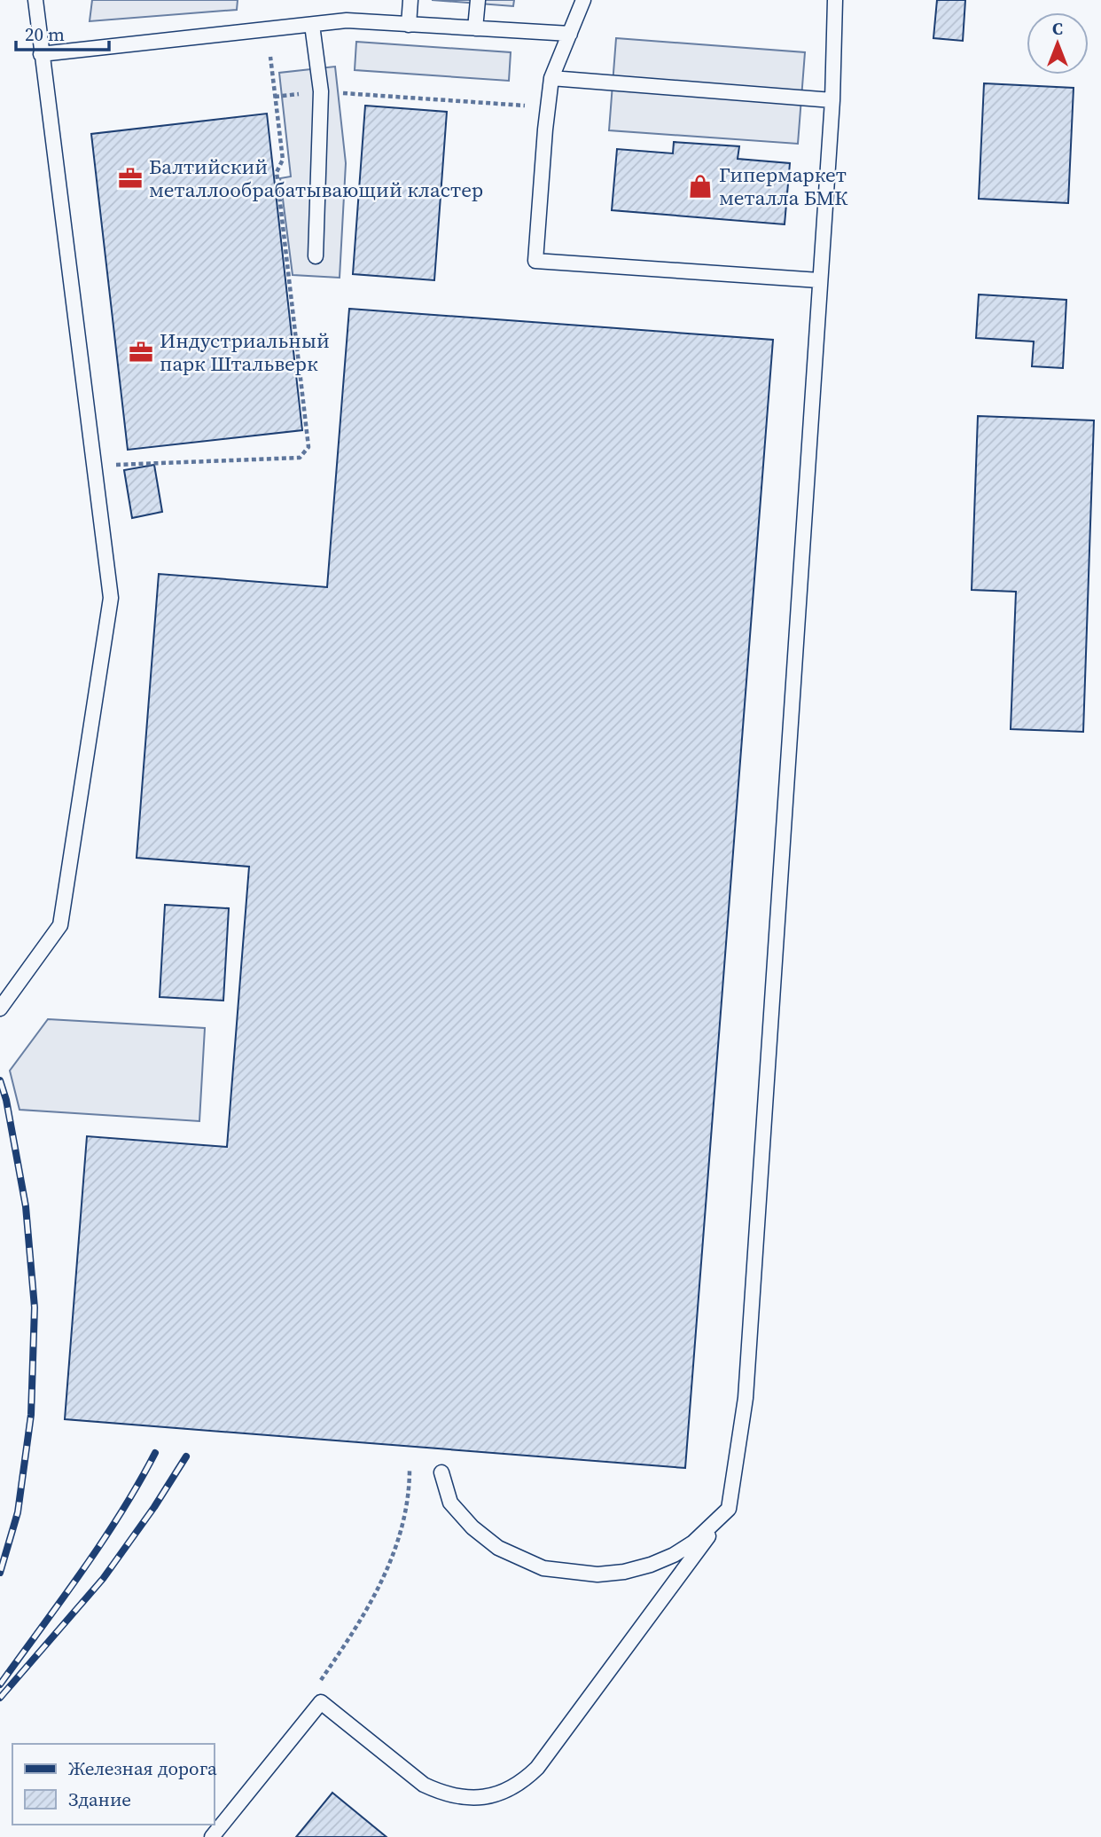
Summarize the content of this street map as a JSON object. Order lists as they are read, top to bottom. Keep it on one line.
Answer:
{"places":{"office":["Балтийский металлообрабатывающий кластер","Индустриальный парк Штальверк"],"shop":["Гипермаркет металла БМК"]},"legend":["Железная дорога","Здание"],"scale_bar":"20 m","north":"top"}
